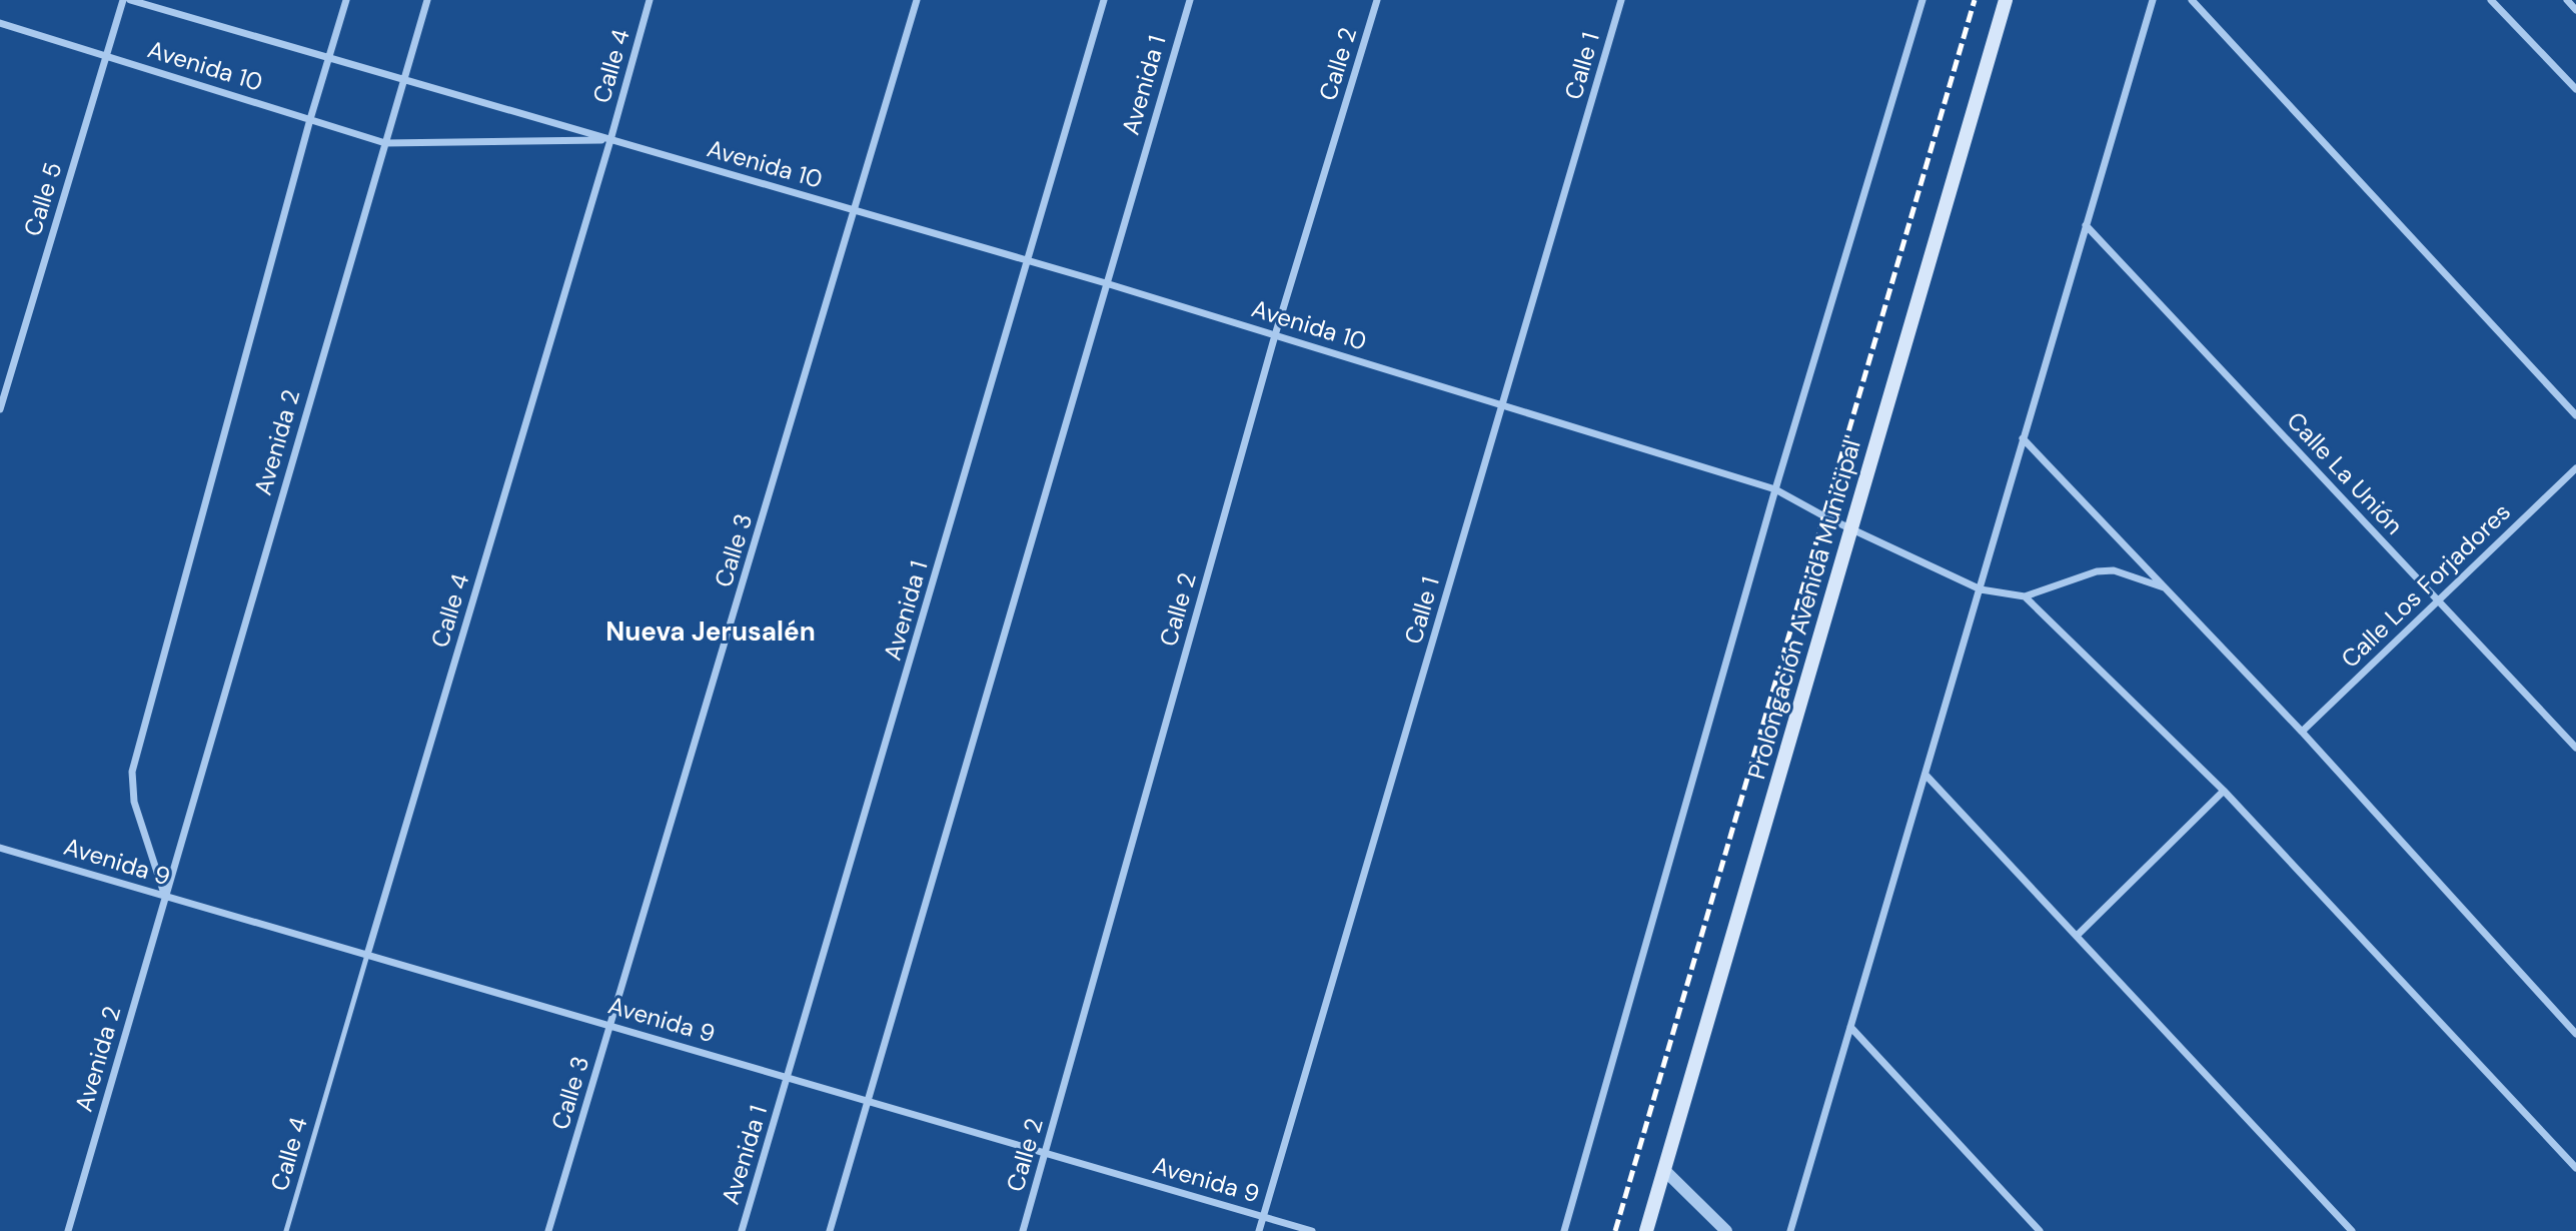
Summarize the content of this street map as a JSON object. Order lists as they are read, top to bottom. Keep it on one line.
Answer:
{"streets":{"main road":["Prolongación Avenida Municipal"],"street":["Calle 2","Avenida 10","Calle 4","Calle 1","Avenida 1","Calle 5","Avenida 2","Calle La Unión","Calle 3","Calle Los Forjadores","Avenida 9"]},"crossings":[["Calle 2","Avenida 10"],["Calle 2","Avenida 9"],["Avenida 10","Calle 4"],["Avenida 10","Calle 1"],["Avenida 10","Avenida 1"],["Avenida 10","Calle 5"],["Avenida 10","Avenida 2"],["Avenida 10","Calle 3"],["Avenida 10","Prolongación Avenida Municipal"],["Calle 4","Avenida 9"],["Calle 1","Avenida 9"],["Avenida 1","Avenida 9"],["Avenida 2","Avenida 9"],["Calle La Unión","Calle Los Forjadores"],["Calle 3","Avenida 9"]],"districts":["Nueva Jerusalén"]}
